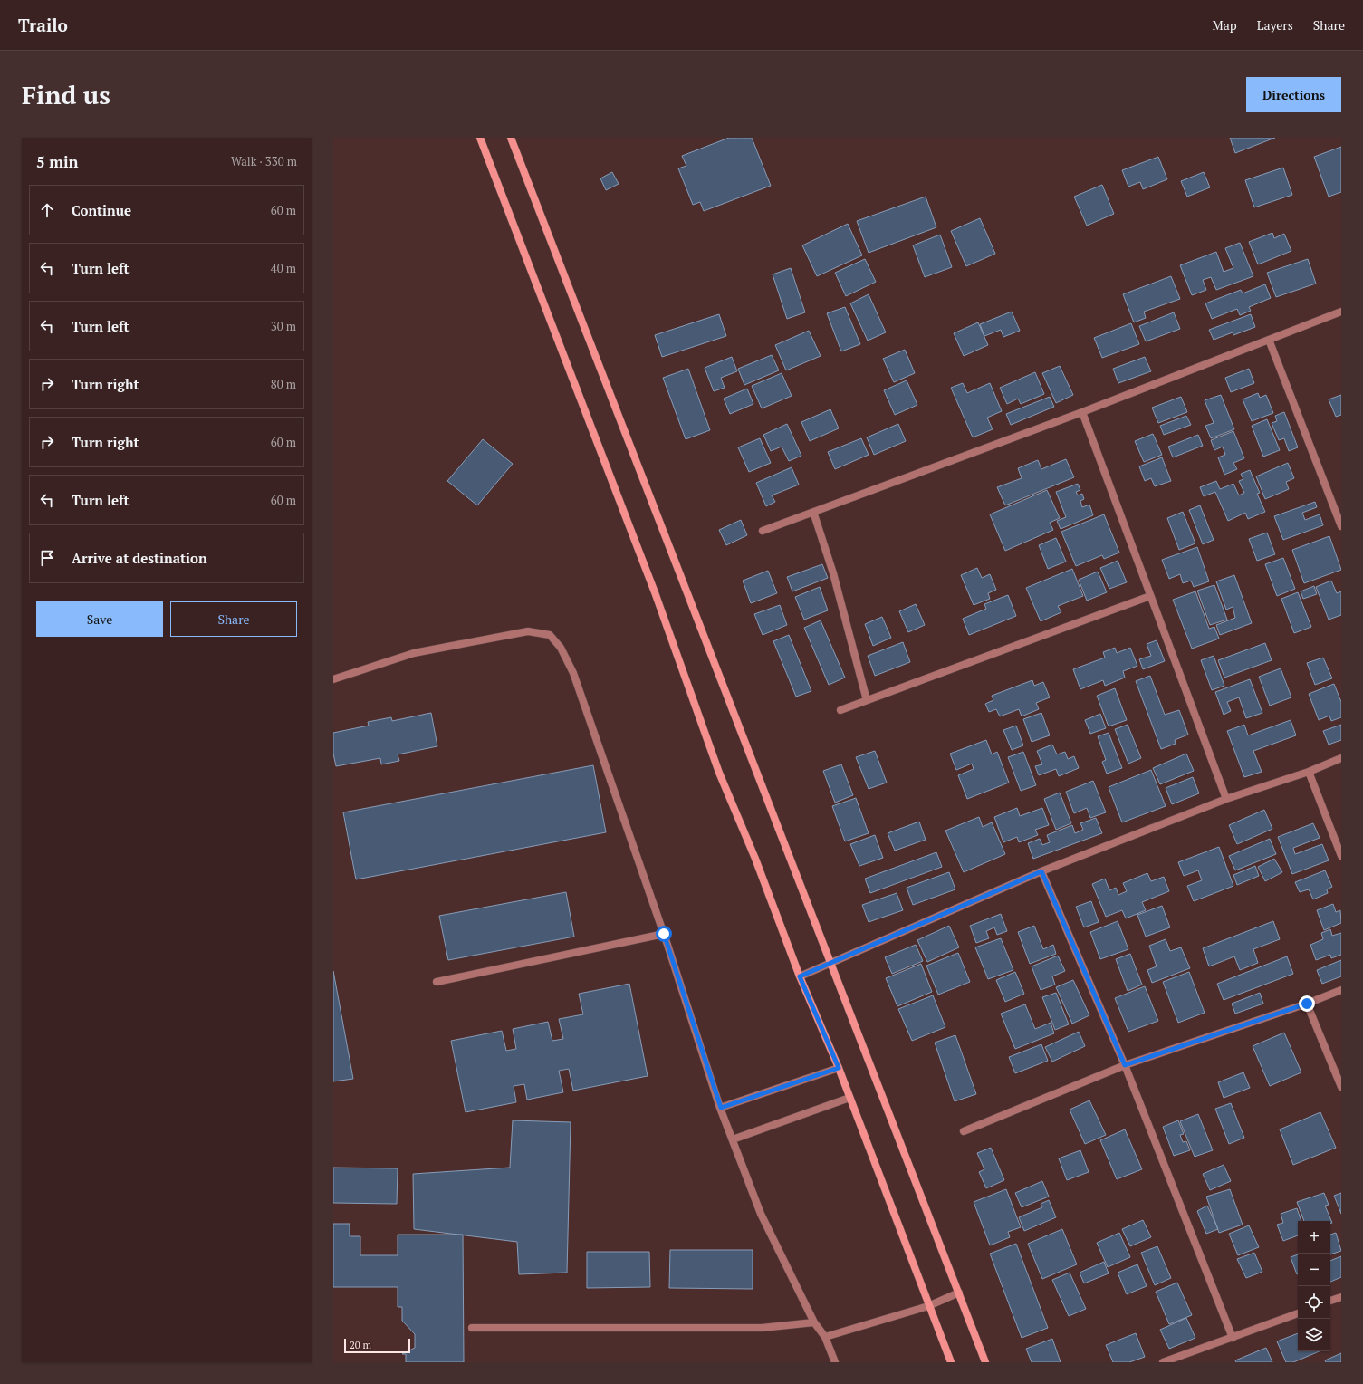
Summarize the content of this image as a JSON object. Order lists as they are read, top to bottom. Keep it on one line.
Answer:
{"scale_bar":"20 m","page":{"header":"Trailo","nav":["Map","Layers","Share"],"buttons":["Directions",["Save","Share"]],"title":"Find us","heading":["5 min","Walk · 330 m"],"list":[["Continue","60 m"],["Turn left","40 m"],["Turn left","30 m"],["Turn right","80 m"],["Turn right","60 m"],["Turn left","60 m"],"Arrive at destination"],"map_buttons":["+","−"],"scale":"20 m"}}
